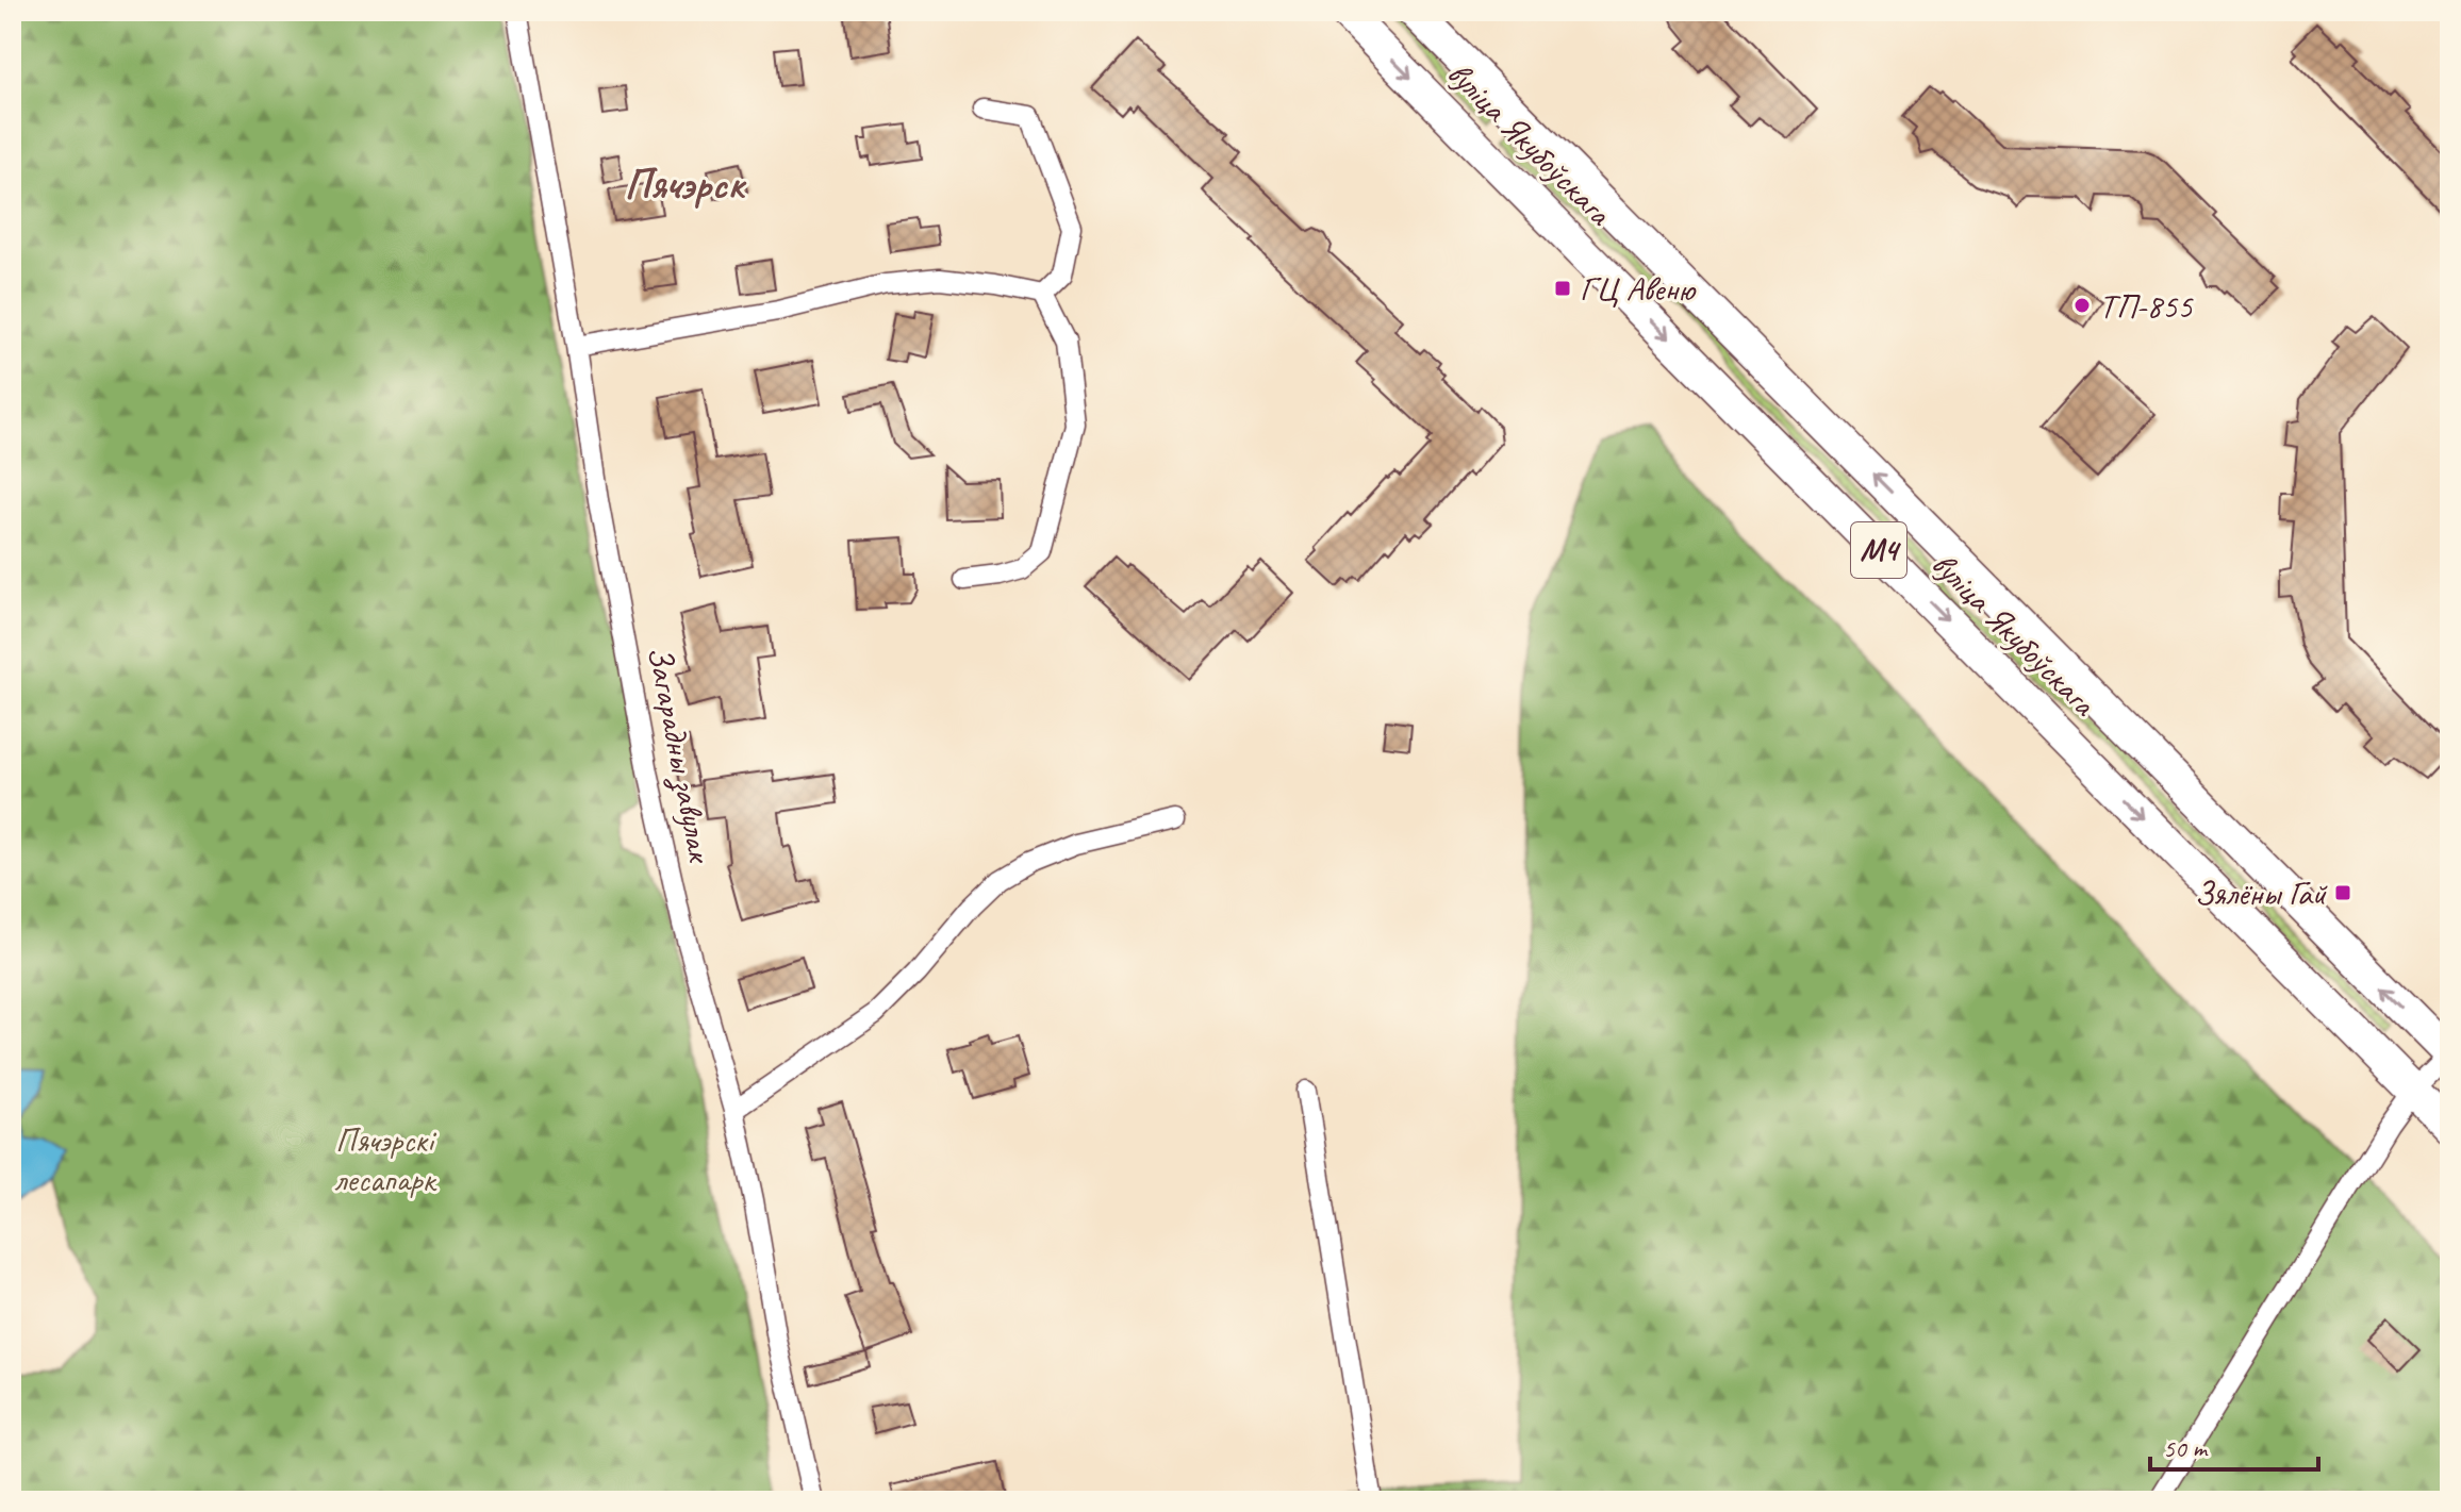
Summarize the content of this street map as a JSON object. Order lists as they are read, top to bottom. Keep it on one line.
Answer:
{"streets":{"main road":["вуліца Якубоўскага","М4"],"street":["Загарадны завулак"]},"districts":["Пячэрск"],"parks":["Пячэрскі лесапарк"],"places":{"transit":["ГЦ Авеню","Зялёны Гай"],"other":["ТП-855"]},"scale_bar":"50 m"}
